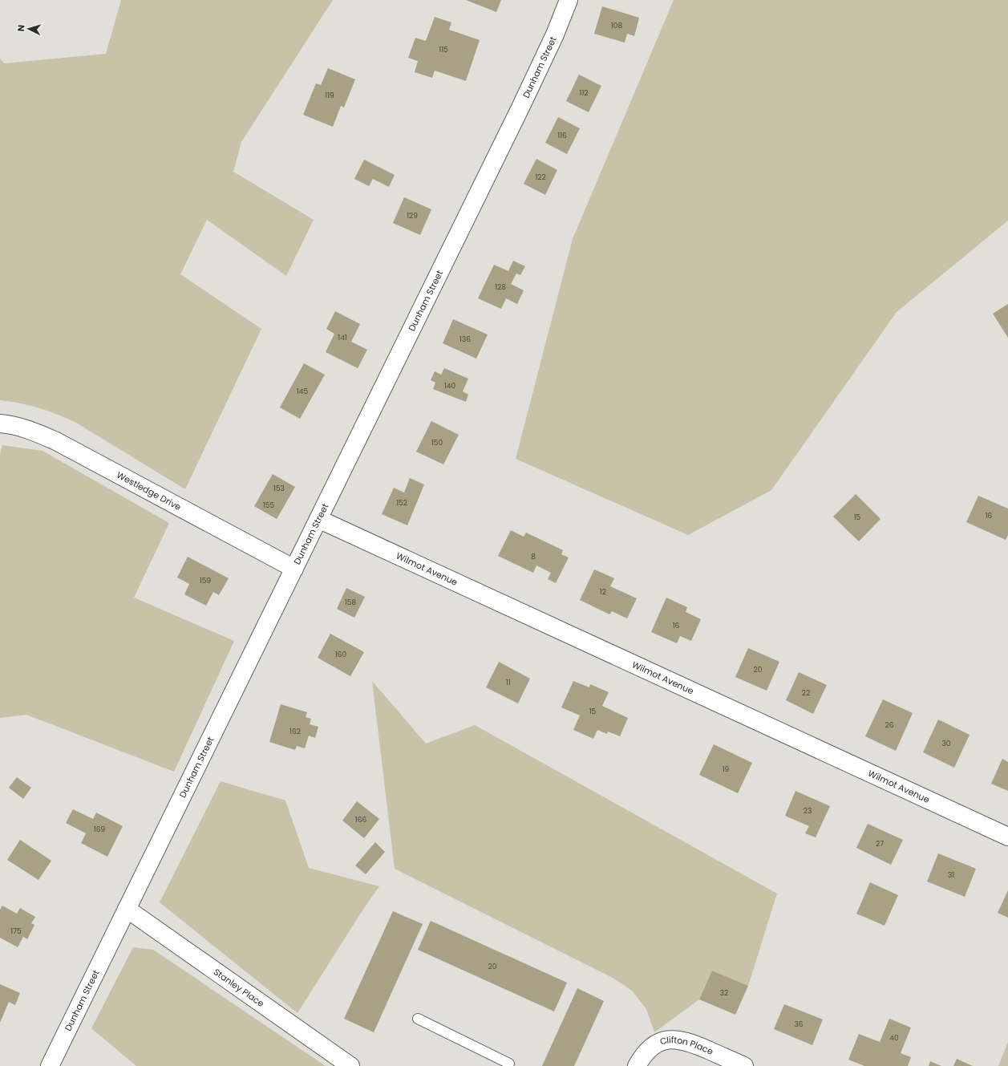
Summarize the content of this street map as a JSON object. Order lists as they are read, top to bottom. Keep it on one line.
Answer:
{"streets":{"street":["Dunham Street","Westledge Drive","Wilmot Avenue","Stanley Place","Clifton Place"]},"crossings":[["Dunham Street","Westledge Drive"],["Dunham Street","Wilmot Avenue"],["Dunham Street","Stanley Place"]],"house_numbers":["108","115","112","119","116","122","129","128","141","136","140","145","150","153","152","155","16","15","8","159","12","158","16","160","20","11","22","15","26","162","30","19","23","166","169","27","31","175","20","32","36","40"],"north":"left"}
